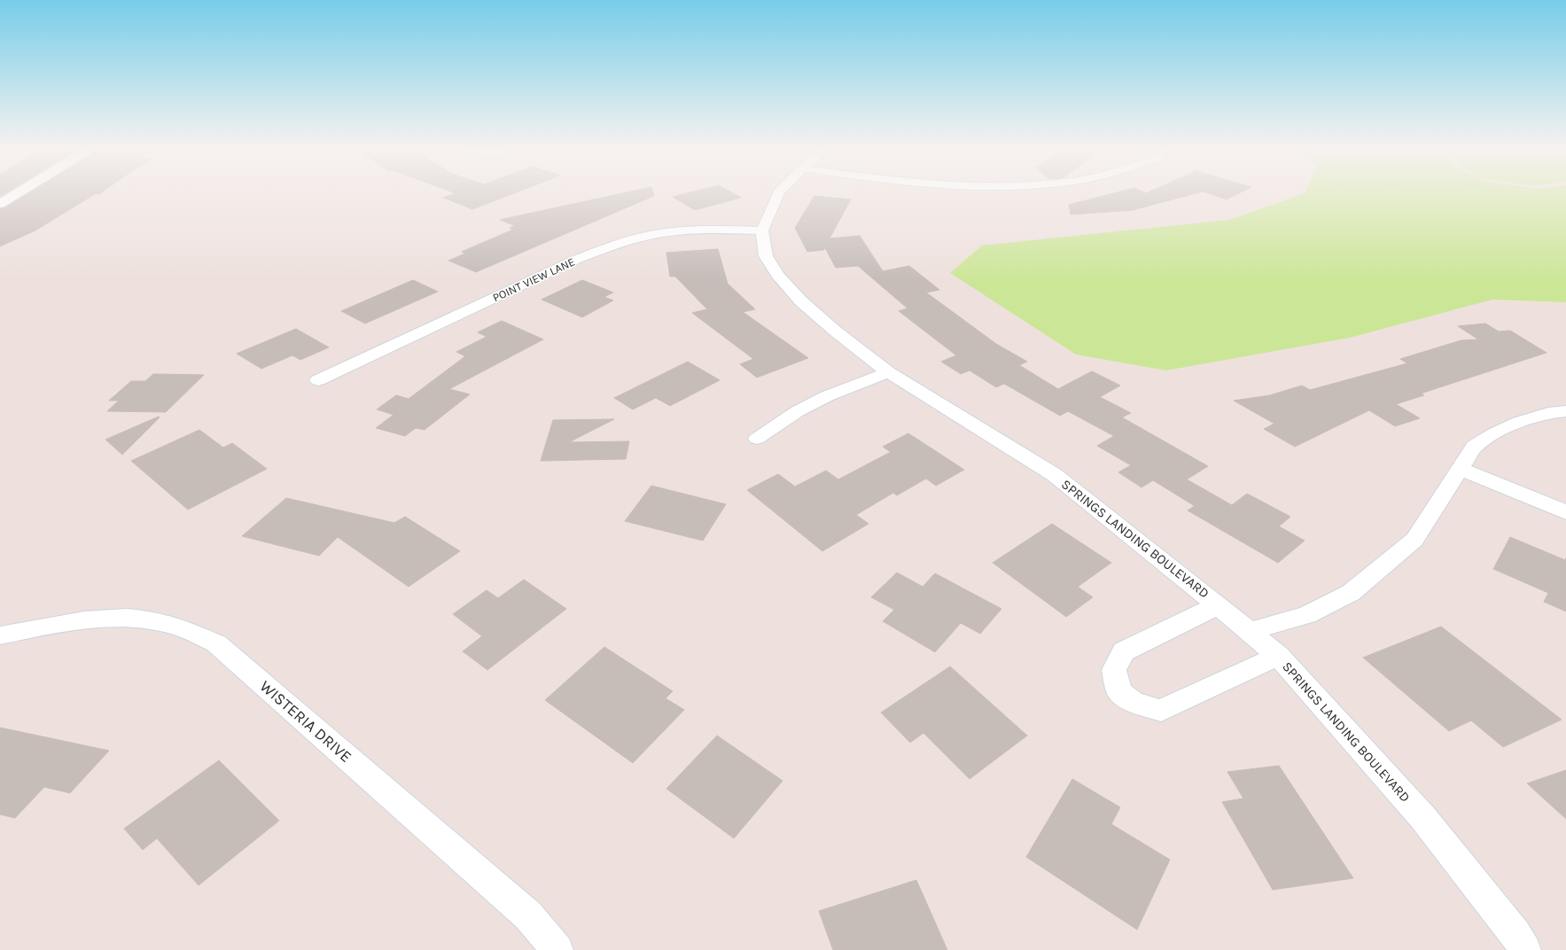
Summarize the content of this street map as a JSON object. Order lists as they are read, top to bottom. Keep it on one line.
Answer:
{"streets":{"street":["POINT VIEW LANE","SPRINGS LANDING BOULEVARD","WISTERIA DRIVE"]},"crossings":[["POINT VIEW LANE","SPRINGS LANDING BOULEVARD"]]}
